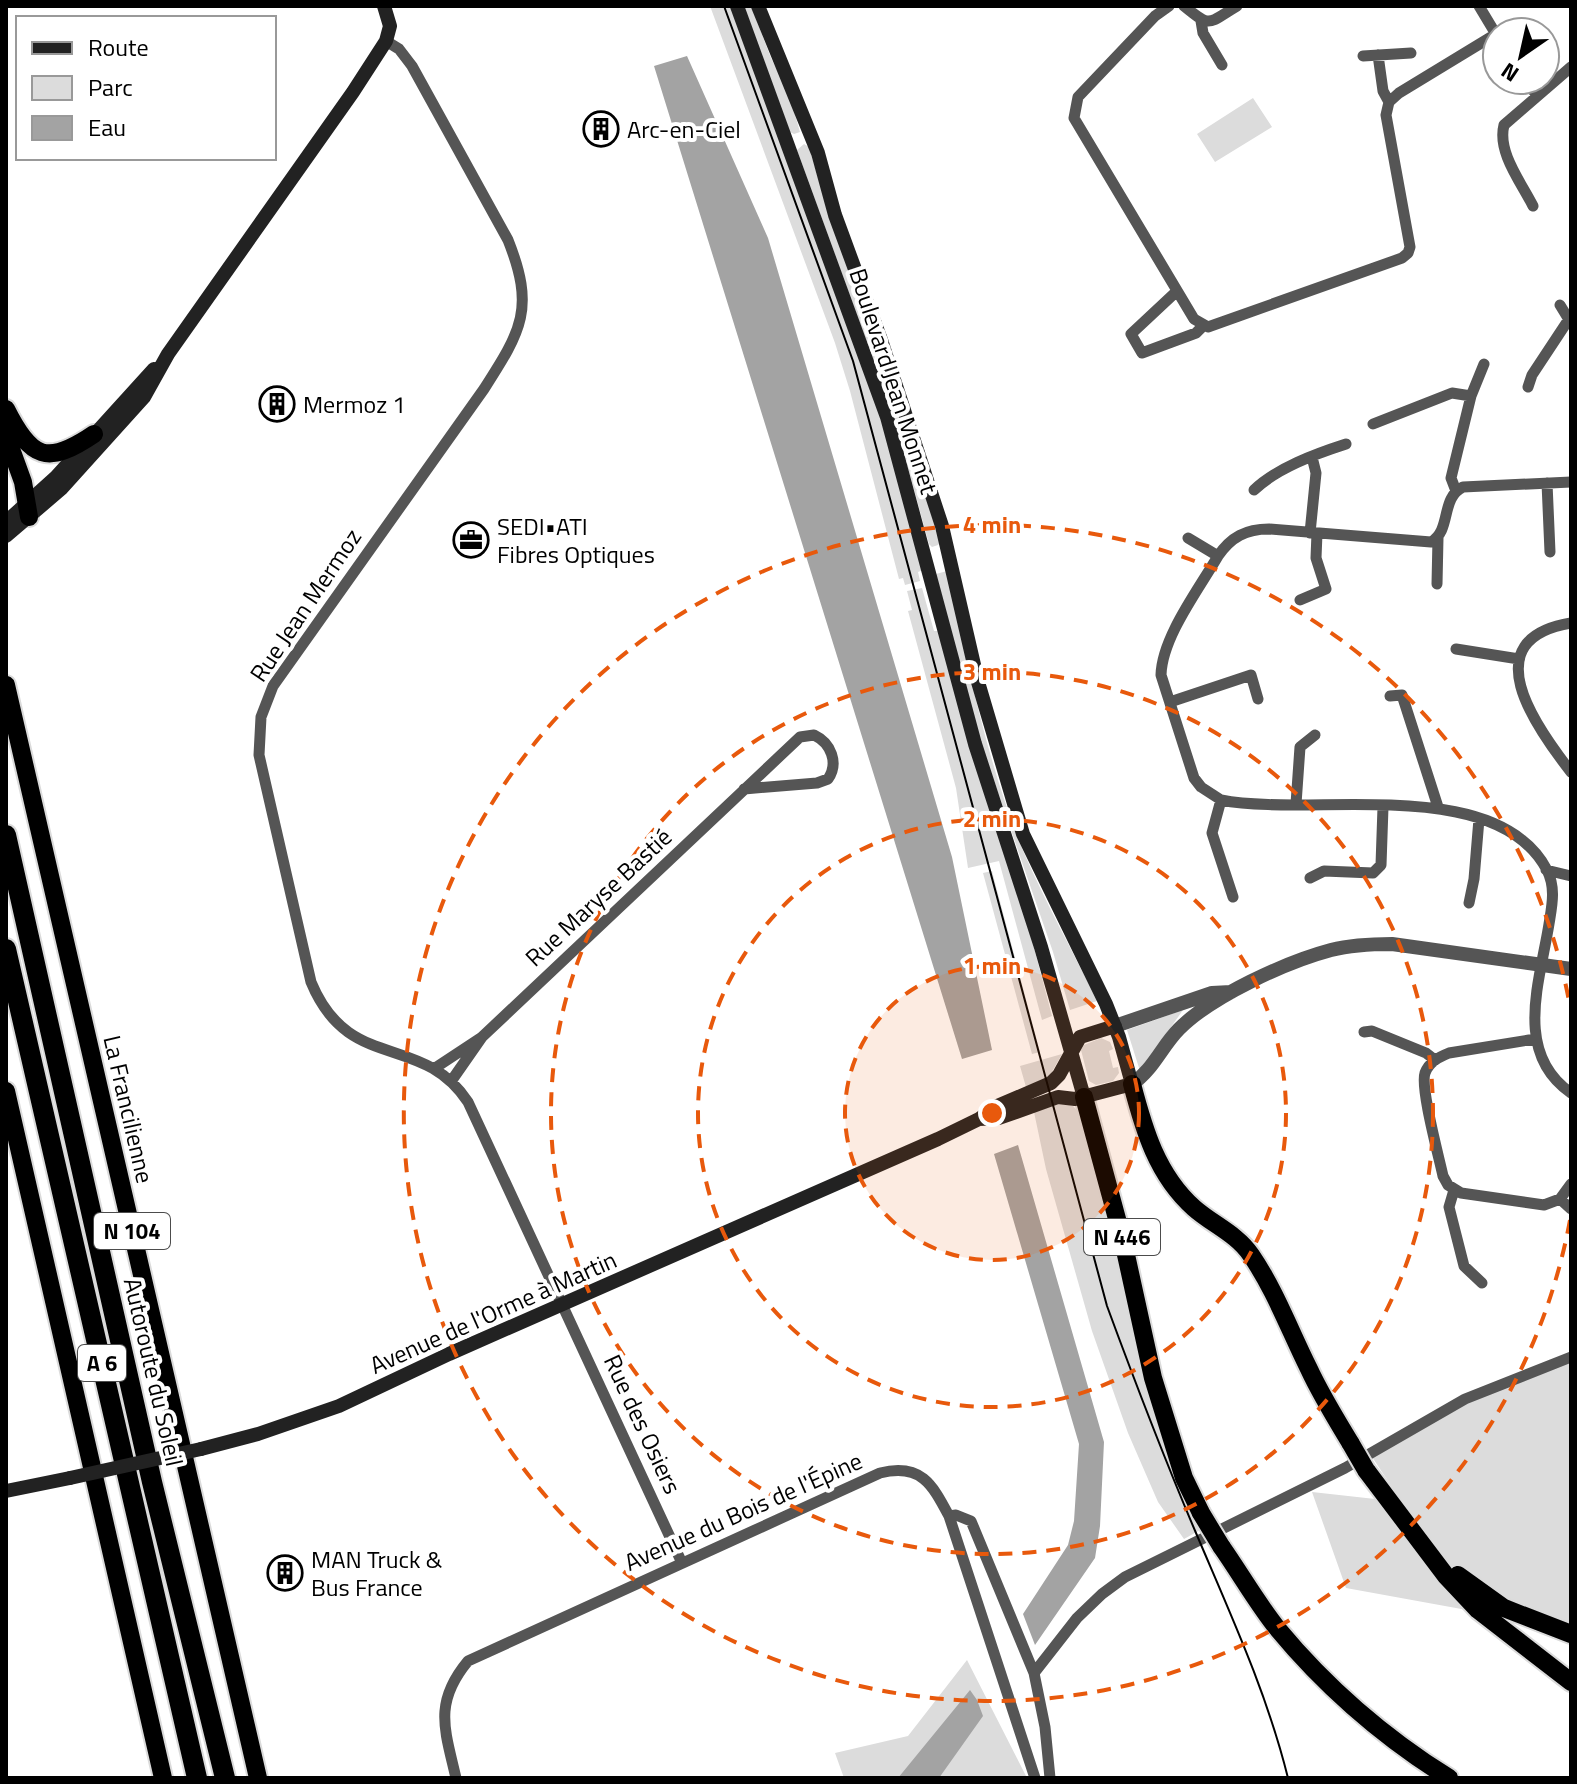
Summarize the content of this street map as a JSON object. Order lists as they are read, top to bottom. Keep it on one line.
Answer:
{"streets":{"highway":["La Francilienne","N 104","N 446","A 6","Autoroute du Soleil"],"main road":["Boulevard Jean Monnet","Avenue de l'Orme à Martin"],"street":["Rue Jean Mermoz","Rue Maryse Bastié","Rue des Osiers","Avenue du Bois de l'Épine"]},"crossings":[["Boulevard Jean Monnet","N 446"],["Boulevard Jean Monnet","Avenue de l'Orme à Martin"],["Rue Jean Mermoz","Rue Maryse Bastié"],["Rue Jean Mermoz","Avenue de l'Orme à Martin"],["Rue Jean Mermoz","Rue des Osiers"],["N 446","Avenue de l'Orme à Martin"],["Avenue de l'Orme à Martin","Rue des Osiers"],["Rue des Osiers","Avenue du Bois de l'Épine"]],"places":{"building":["Arc-en-Ciel","Mermoz 1","MAN Truck & Bus France"],"office":["SEDI•ATI Fibres Optiques"]},"legend":["Route","Parc","Eau"],"north":"bottom left","rings":["4 min","3 min","2 min","1 min"]}
